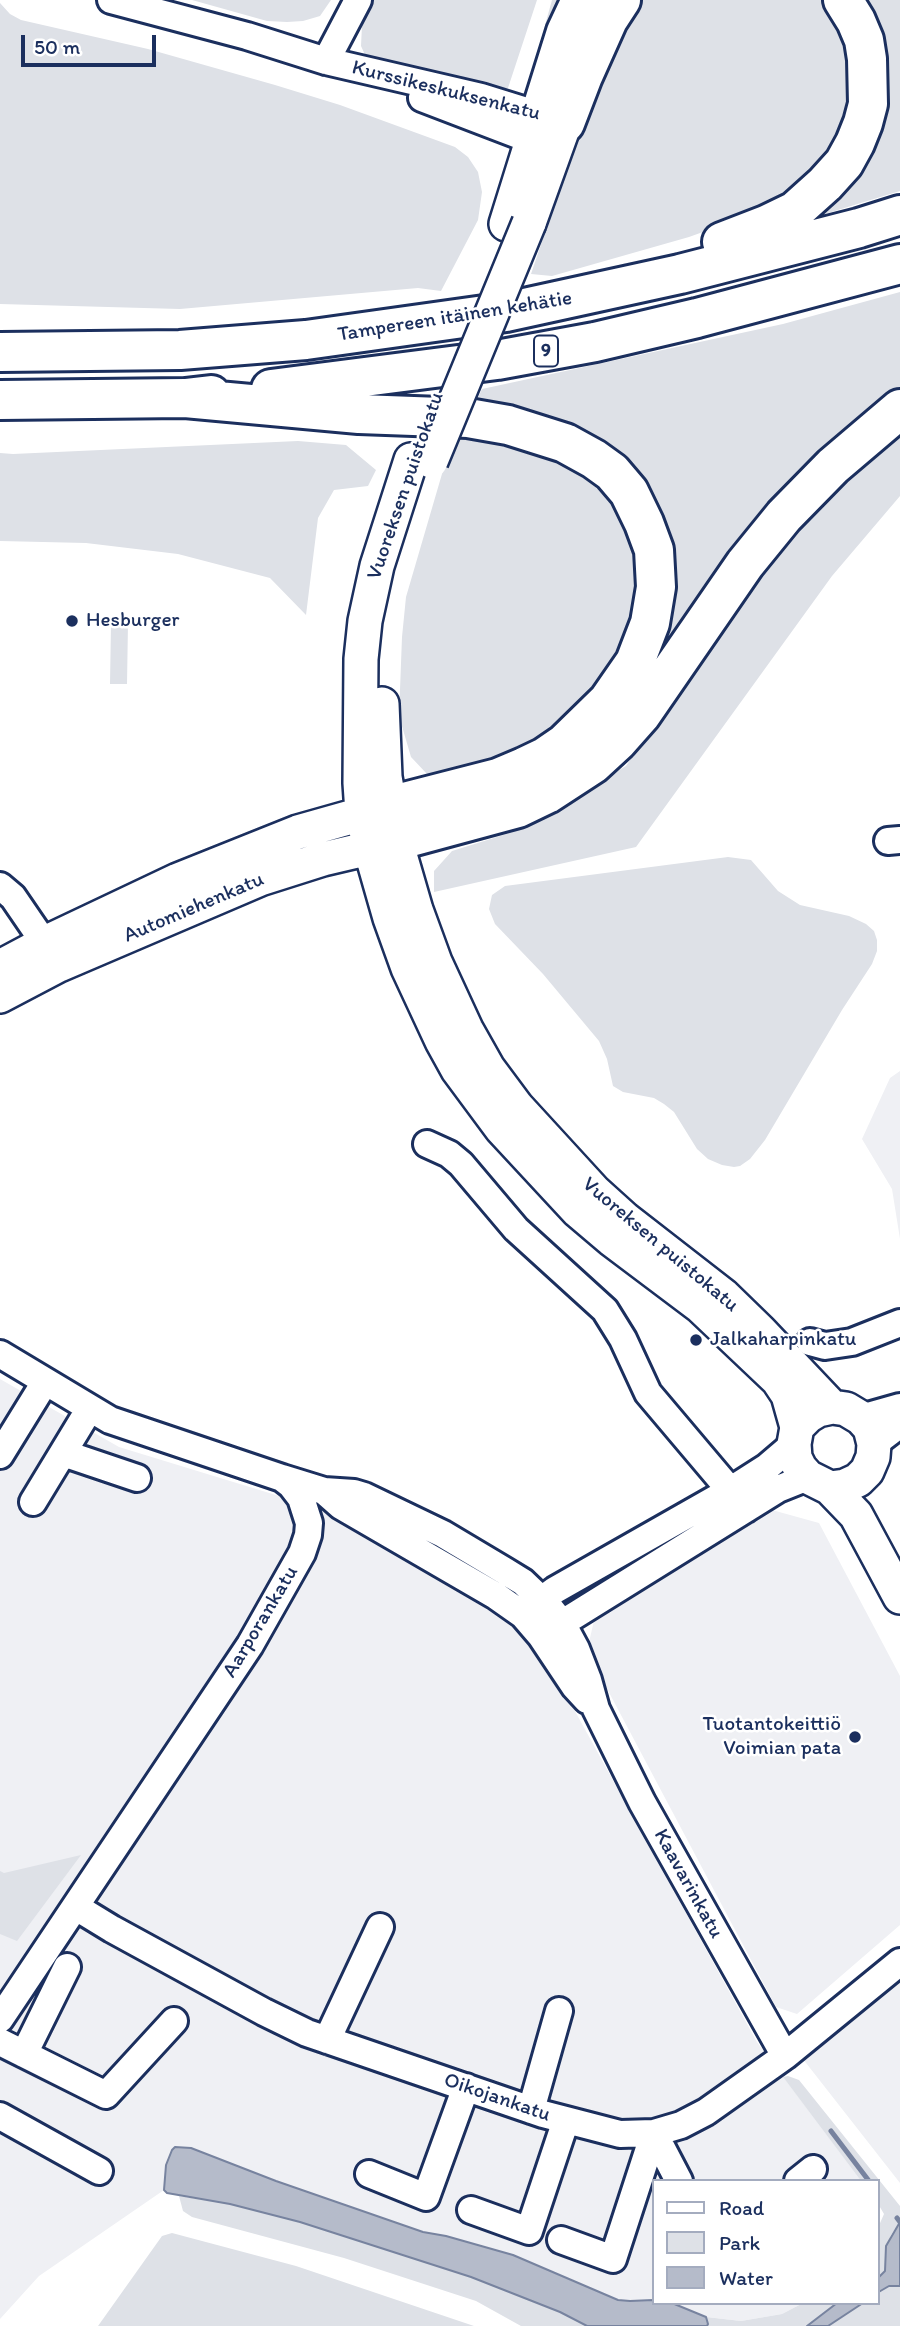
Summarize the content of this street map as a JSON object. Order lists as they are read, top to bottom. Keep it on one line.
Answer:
{"streets":{"highway":["Tampereen itäinen kehätie","9"],"main road":["Vuoreksen puistokatu","Automiehenkatu"],"street":["Kurssikeskuksenkatu","Aarporankatu","Kaavarinkatu","Oikojankatu"]},"crossings":[["Kurssikeskuksenkatu","Vuoreksen puistokatu"],["Vuoreksen puistokatu","Automiehenkatu"],["Aarporankatu","Kaavarinkatu"],["Aarporankatu","Oikojankatu"],["Kaavarinkatu","Oikojankatu"]],"places":["Hesburger","Jalkaharpinkatu","Tuotantokeittiö Voimian pata"],"legend":["Road","Park","Water"],"scale_bar":"50 m"}
